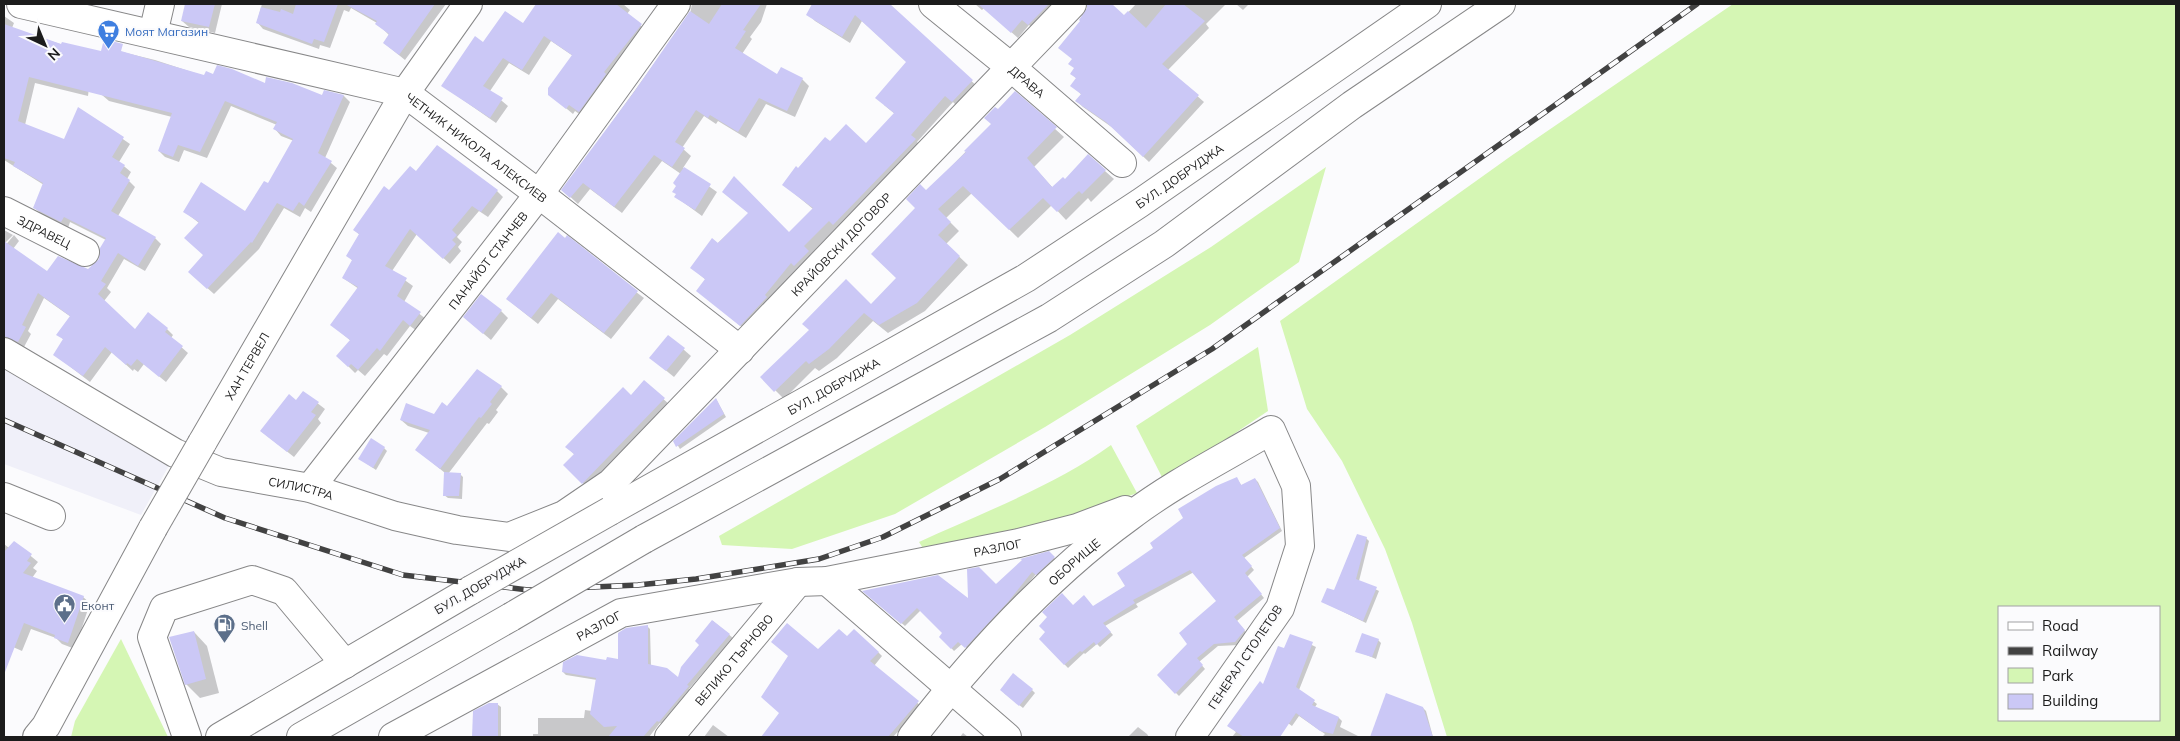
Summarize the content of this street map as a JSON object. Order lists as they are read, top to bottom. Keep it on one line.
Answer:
{"streets":{"street":["ДРАВА","ЧЕТНИК НИКОЛА АЛЕКСИЕВ","БУЛ. ДОБРУДЖА","ЗДРАВЕЦ","КРАЙОВСКИ ДОГОВОР","ПАНАЙОТ СТАНЧЕВ","ХАН ТЕРВЕЛ","СИЛИСТРА","РАЗЛОГ","ОБОРИЩЕ","ГЕНЕРАЛ СТОЛЕТОВ","ВЕЛИКО ТЪРНОВО"]},"crossings":[["ДРАВА","КРАЙОВСКИ ДОГОВОР"],["ЧЕТНИК НИКОЛА АЛЕКСИЕВ","КРАЙОВСКИ ДОГОВОР"],["ЧЕТНИК НИКОЛА АЛЕКСИЕВ","ПАНАЙОТ СТАНЧЕВ"],["ЧЕТНИК НИКОЛА АЛЕКСИЕВ","ХАН ТЕРВЕЛ"],["КРАЙОВСКИ ДОГОВОР","СИЛИСТРА"],["ПАНАЙОТ СТАНЧЕВ","СИЛИСТРА"],["РАЗЛОГ","ОБОРИЩЕ"],["РАЗЛОГ","ВЕЛИКО ТЪРНОВО"],["ОБОРИЩЕ","ГЕНЕРАЛ СТОЛЕТОВ"]],"places":{"supermarket":["Моят Магазин"],"public building":["Еконт"],"fuel station":["Shell"]},"legend":["Road","Railway","Park","Building"],"north":"bottom right"}
